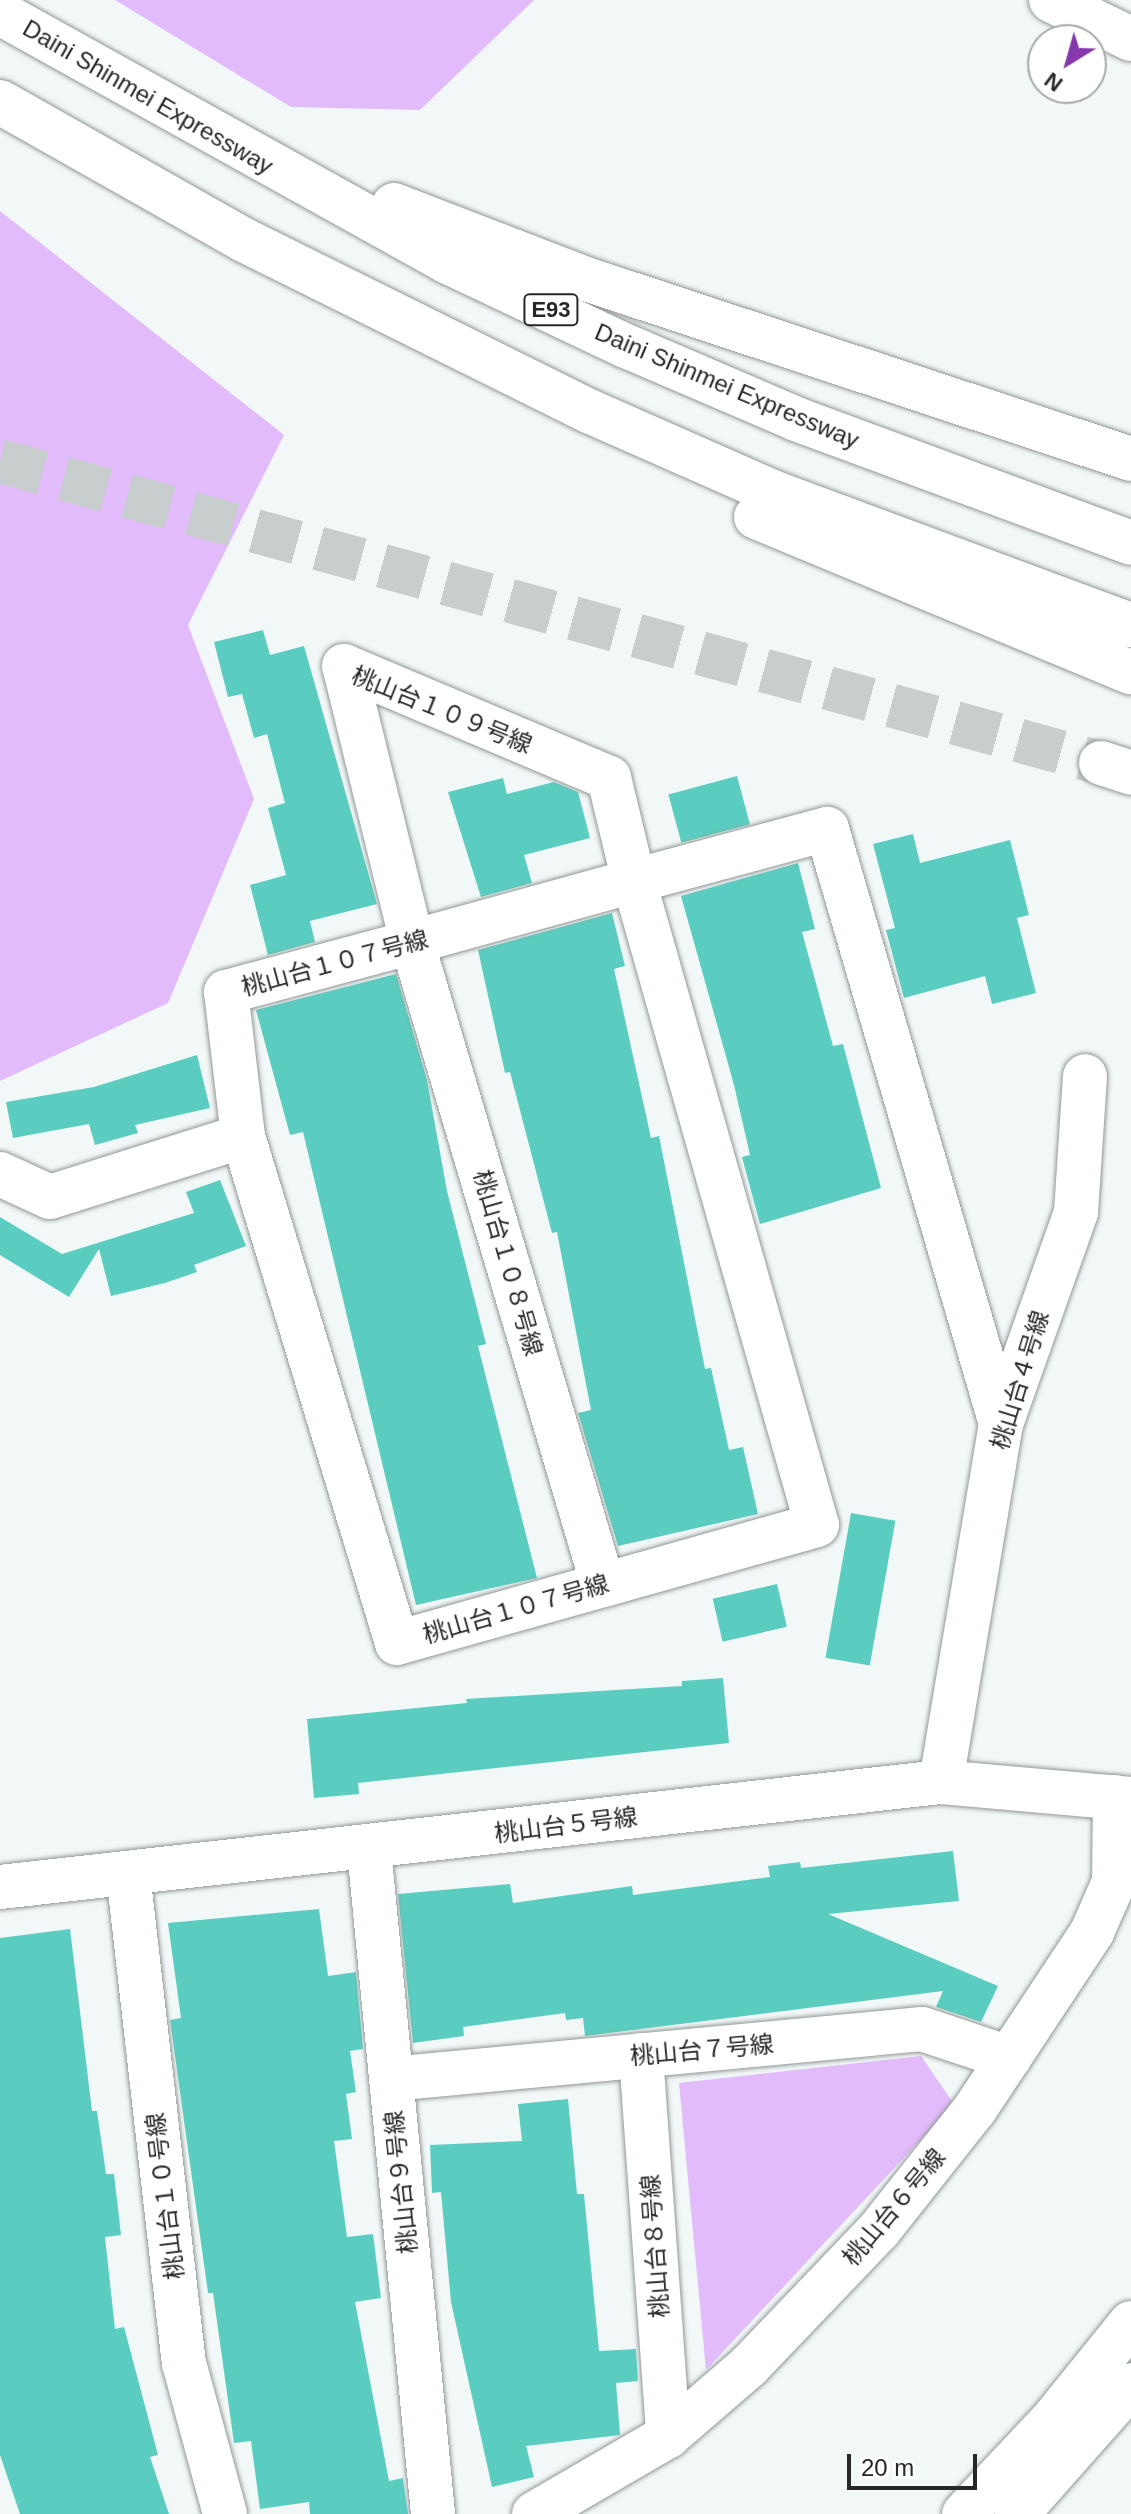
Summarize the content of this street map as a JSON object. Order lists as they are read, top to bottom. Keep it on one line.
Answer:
{"streets":{"main road":["Daini Shinmei Expressway","E93","桃山台１０９号線","桃山台１０７号線","桃山台１０８号線","桃山台４号線","桃山台５号線","桃山台７号線","桃山台９号線","桃山台１０号線","桃山台６号線","桃山台８号線"]},"crossings":[["桃山台１０９号線","桃山台１０７号線"],["桃山台１０９号線","桃山台１０８号線"],["桃山台１０７号線","桃山台１０８号線"],["桃山台１０７号線","桃山台４号線"],["桃山台４号線","桃山台５号線"],["桃山台５号線","桃山台９号線"],["桃山台５号線","桃山台１０号線"],["桃山台５号線","桃山台６号線"],["桃山台７号線","桃山台９号線"],["桃山台７号線","桃山台６号線"],["桃山台７号線","桃山台８号線"],["桃山台６号線","桃山台８号線"]],"scale_bar":"20 m","north":"bottom left"}
